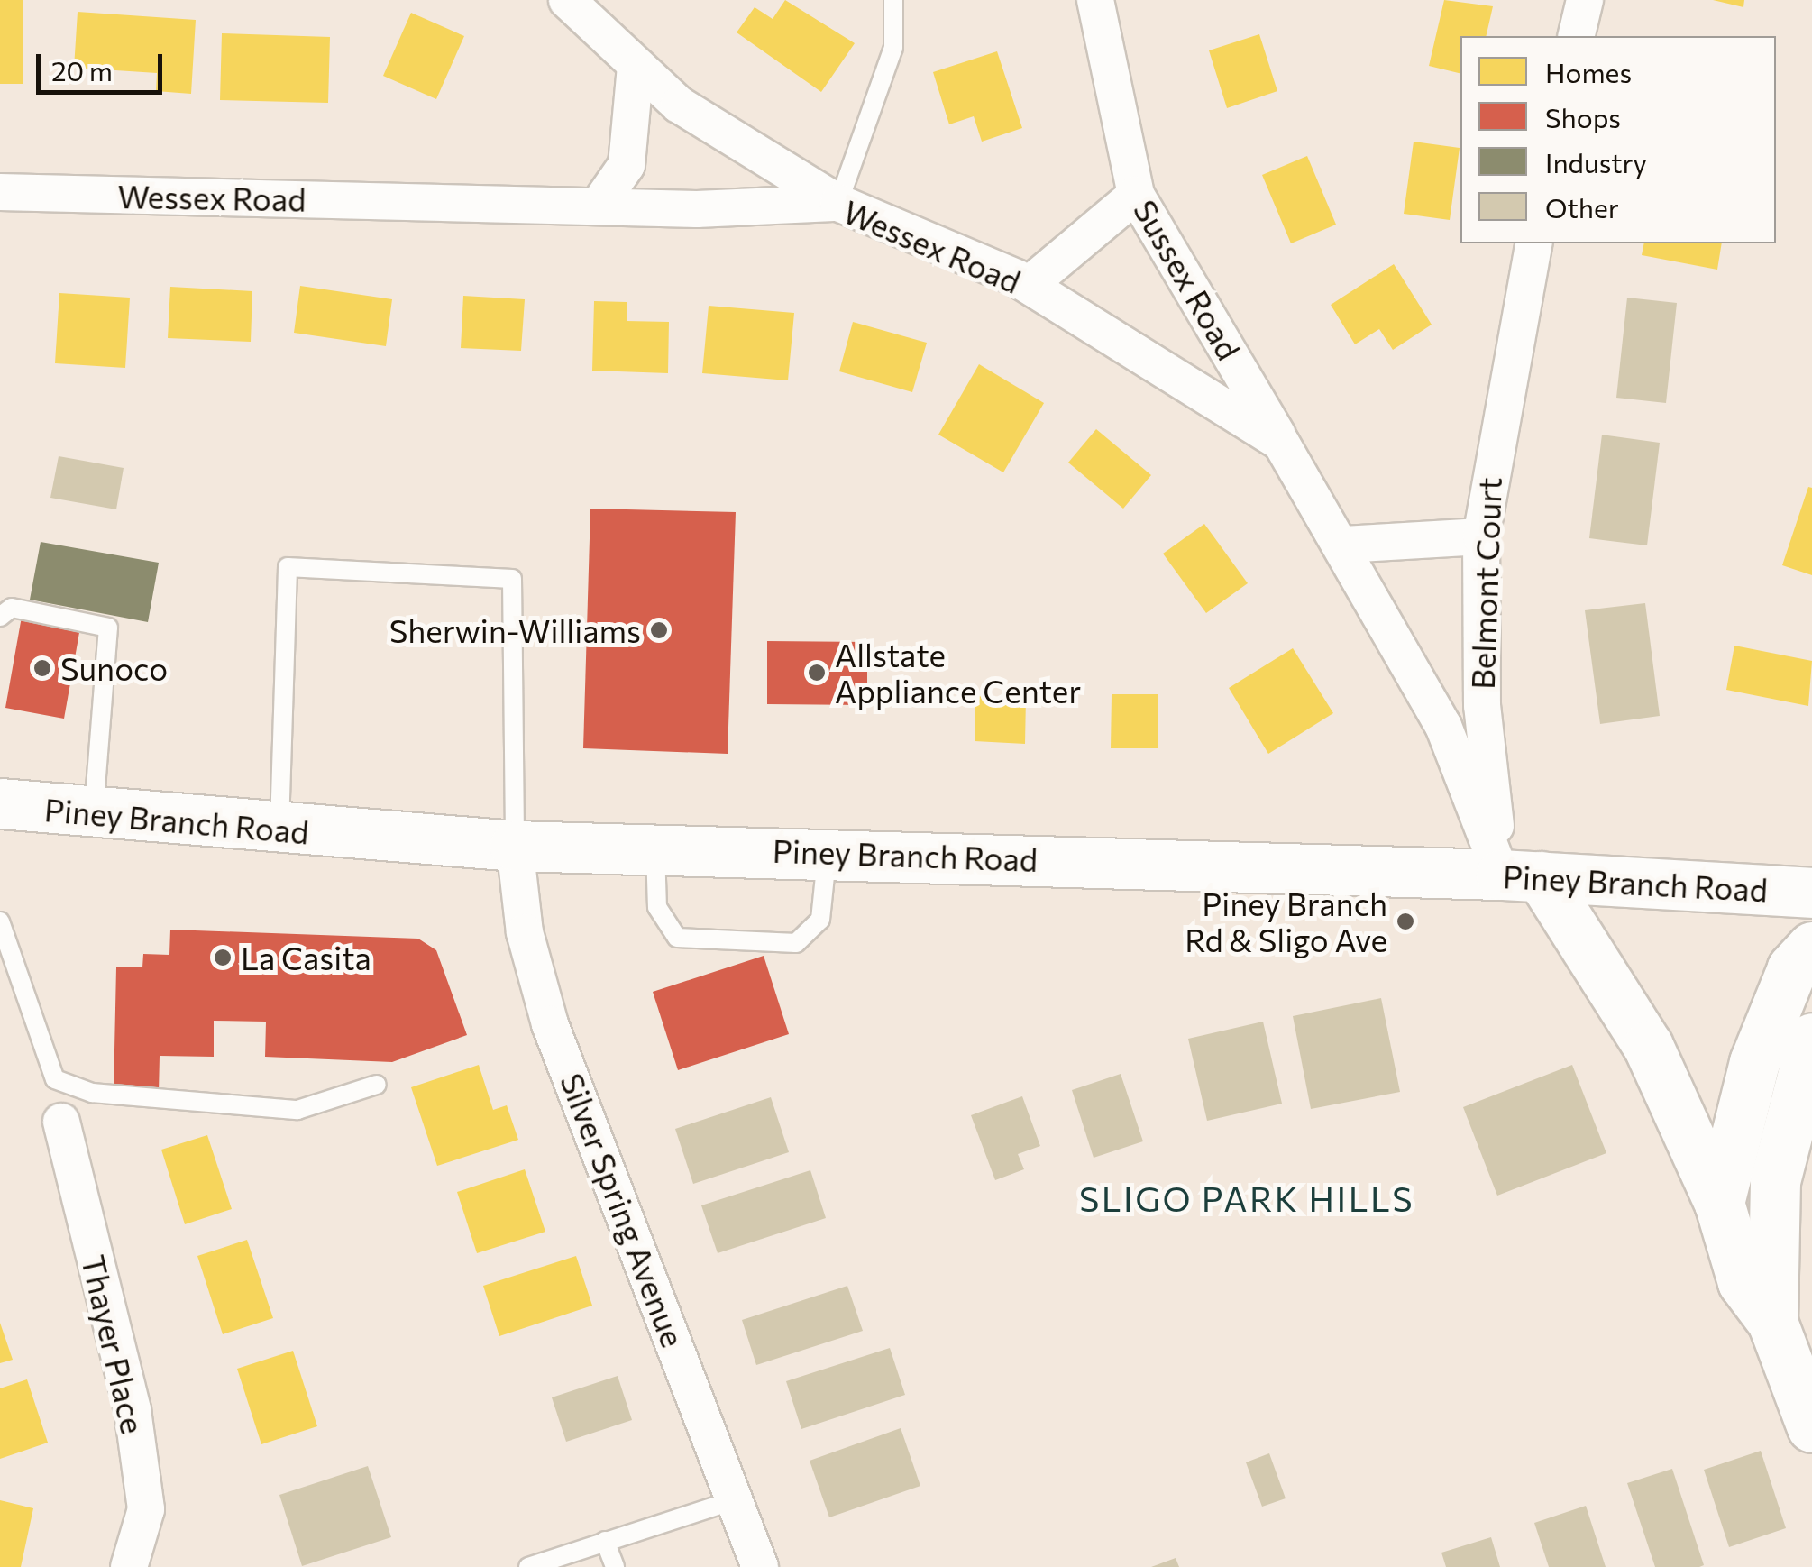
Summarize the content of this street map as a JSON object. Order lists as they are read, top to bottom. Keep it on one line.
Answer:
{"streets":{"main road":["Piney Branch Road"],"street":["Wessex Road","Sussex Road","Belmont Court","Silver Spring Avenue","Thayer Place"]},"crossings":[["Wessex Road","Sussex Road"],["Wessex Road","Belmont Court"],["Wessex Road","Piney Branch Road"],["Belmont Court","Piney Branch Road"],["Piney Branch Road","Silver Spring Avenue"]],"districts":["SLIGO PARK HILLS"],"places":["Sherwin-Williams","Sunoco","Allstate Appliance Center","Piney Branch Rd & Sligo Ave","La Casita"],"legend":["Homes","Shops","Industry","Other"],"scale_bar":"20 m"}
